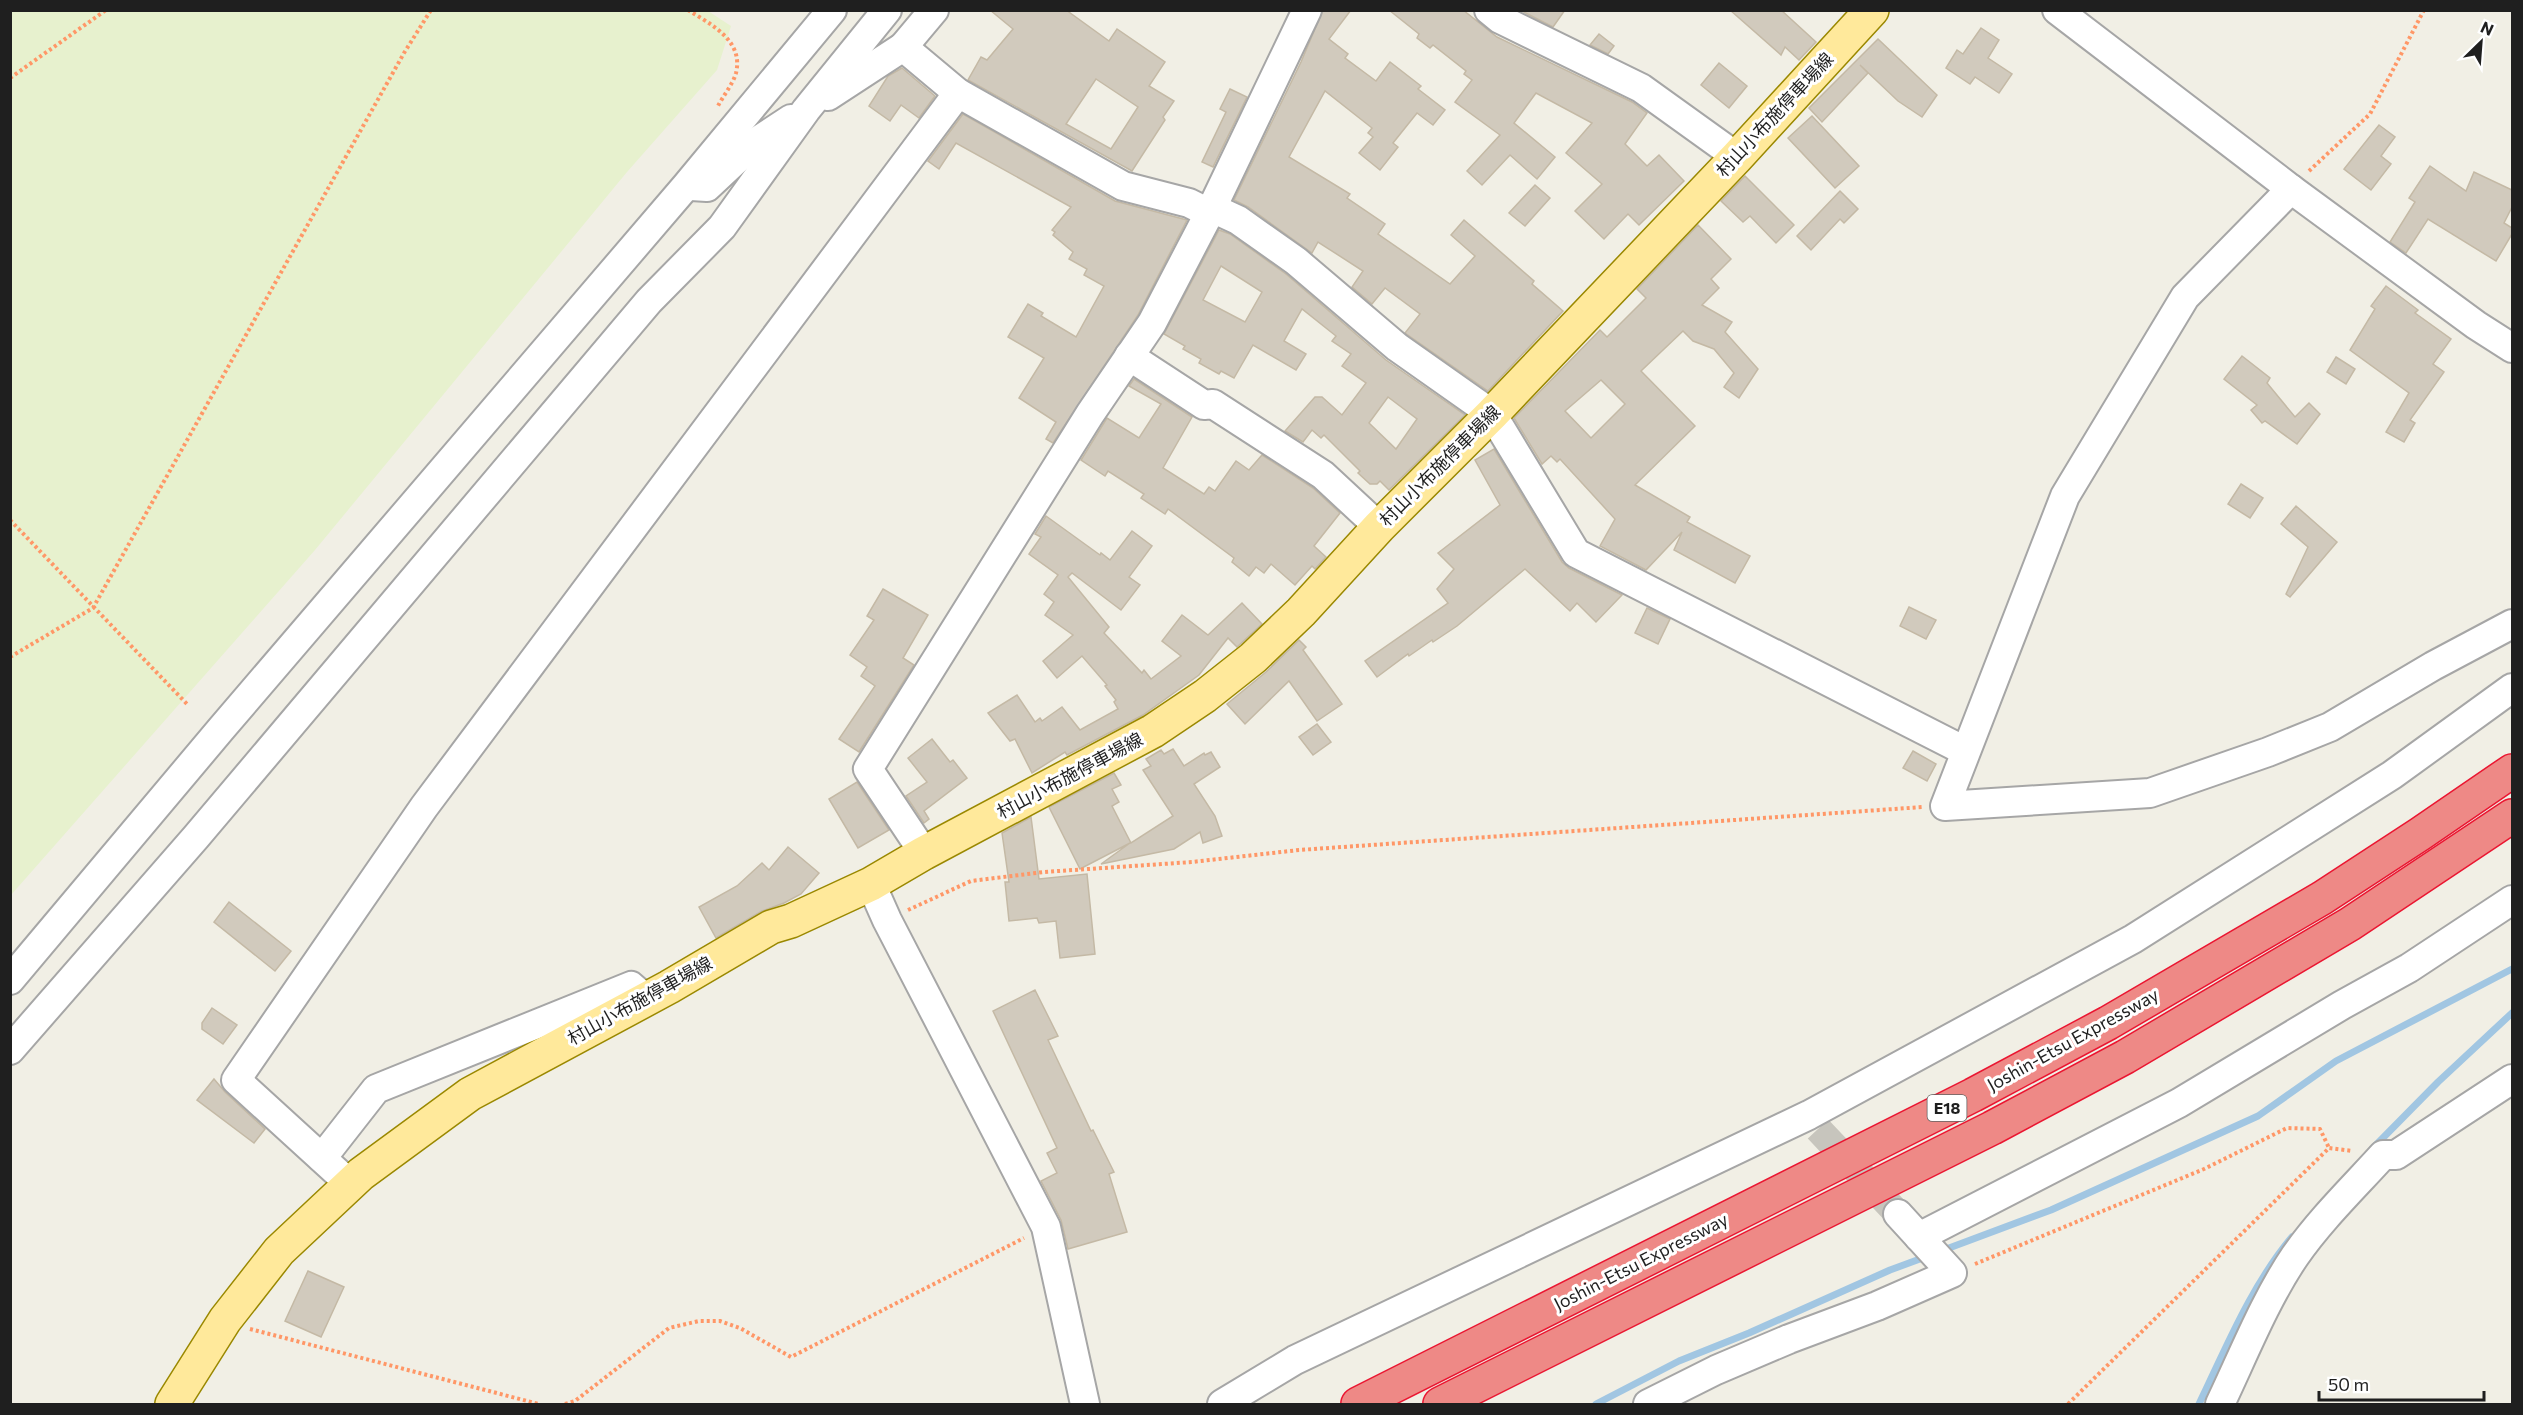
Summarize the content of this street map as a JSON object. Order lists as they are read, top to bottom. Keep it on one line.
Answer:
{"streets":{"highway":["Joshin-Etsu Expressway","E18"],"main road":["村山小布施停車場線"]},"scale_bar":"50 m","north":"top right"}
